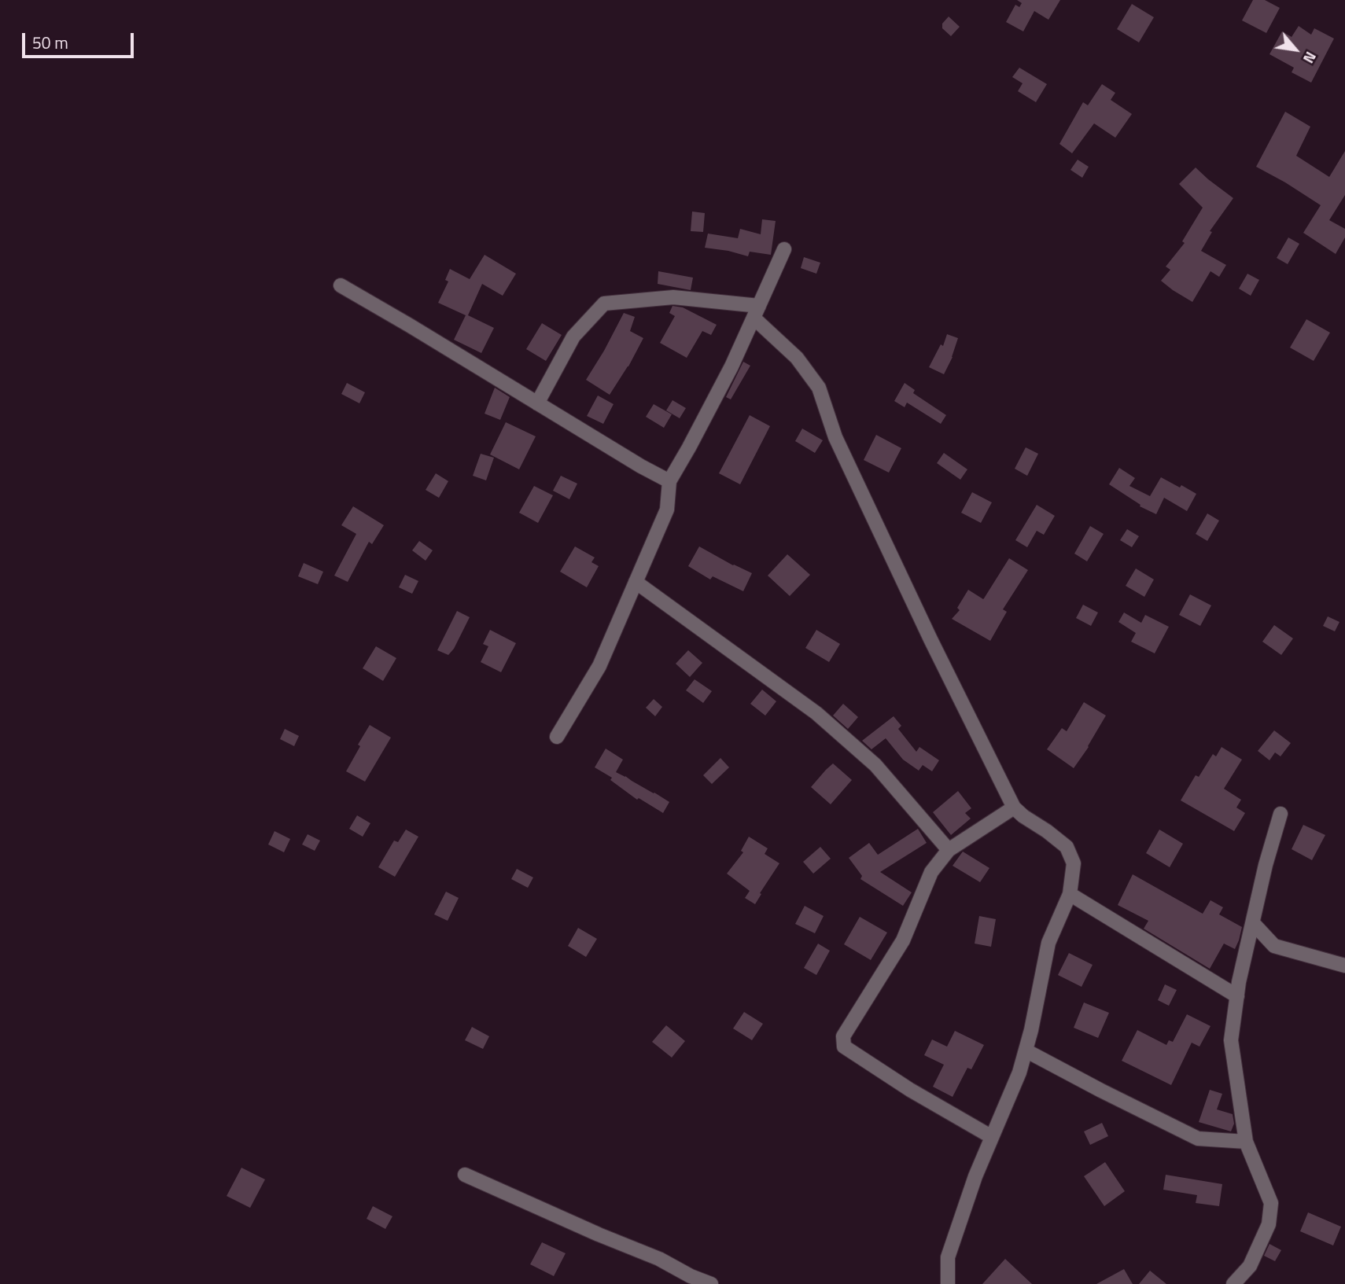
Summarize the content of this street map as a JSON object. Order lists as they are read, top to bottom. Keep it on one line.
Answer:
{"scale_bar":"50 m","north":"bottom right"}
